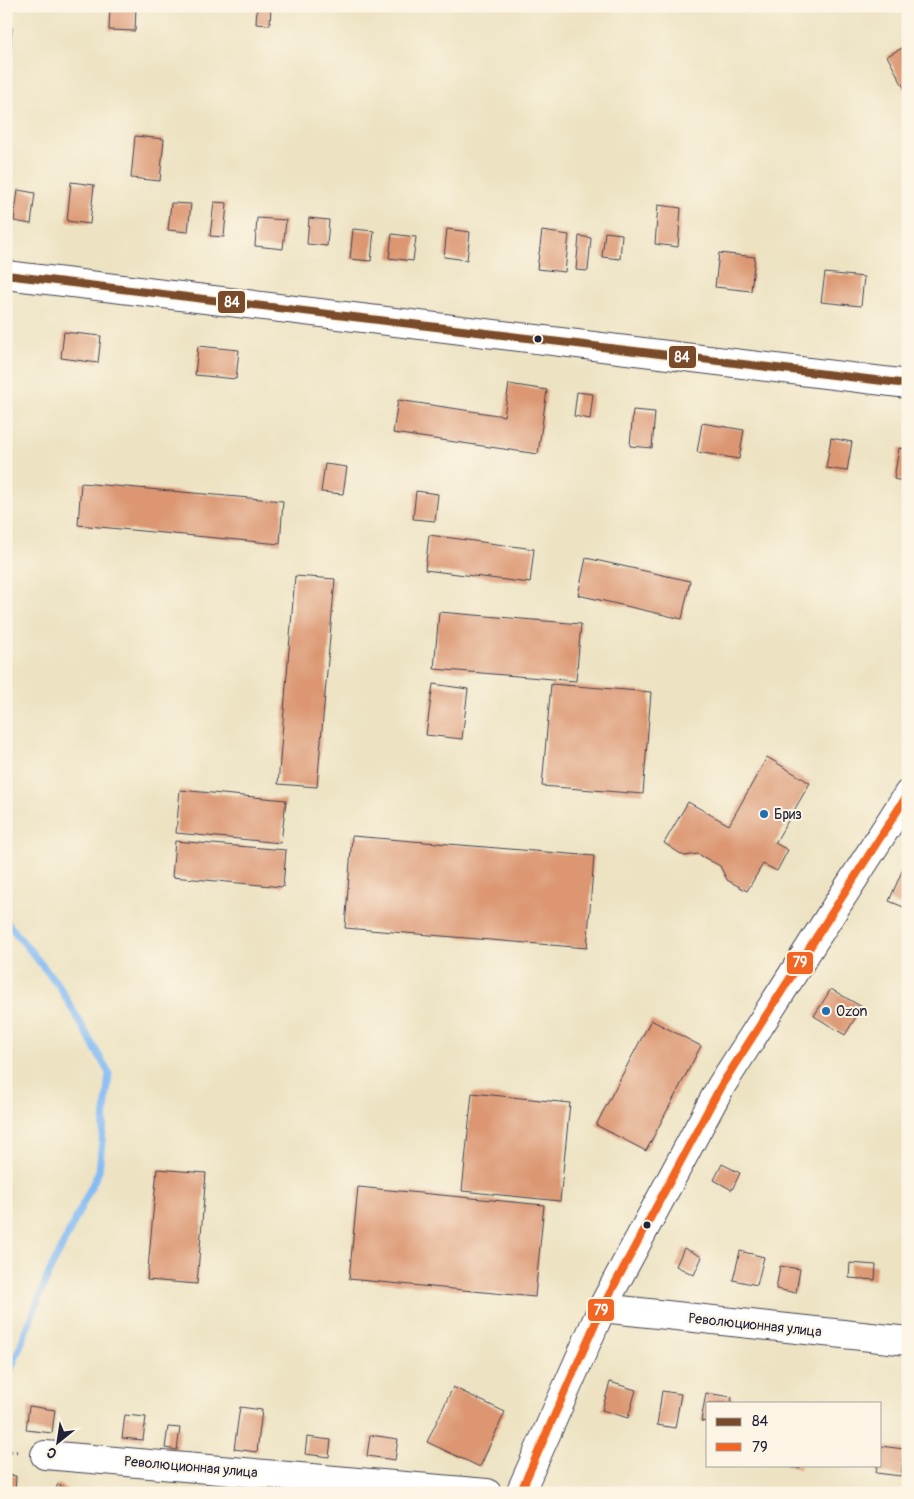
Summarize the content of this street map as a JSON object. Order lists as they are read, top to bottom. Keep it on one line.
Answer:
{"streets":{"street":["Революционная улица"]},"places":["Бриз","Ozon"],"lines":["transit line 84","transit line 79"],"legend":["84","79"],"north":"bottom left"}
